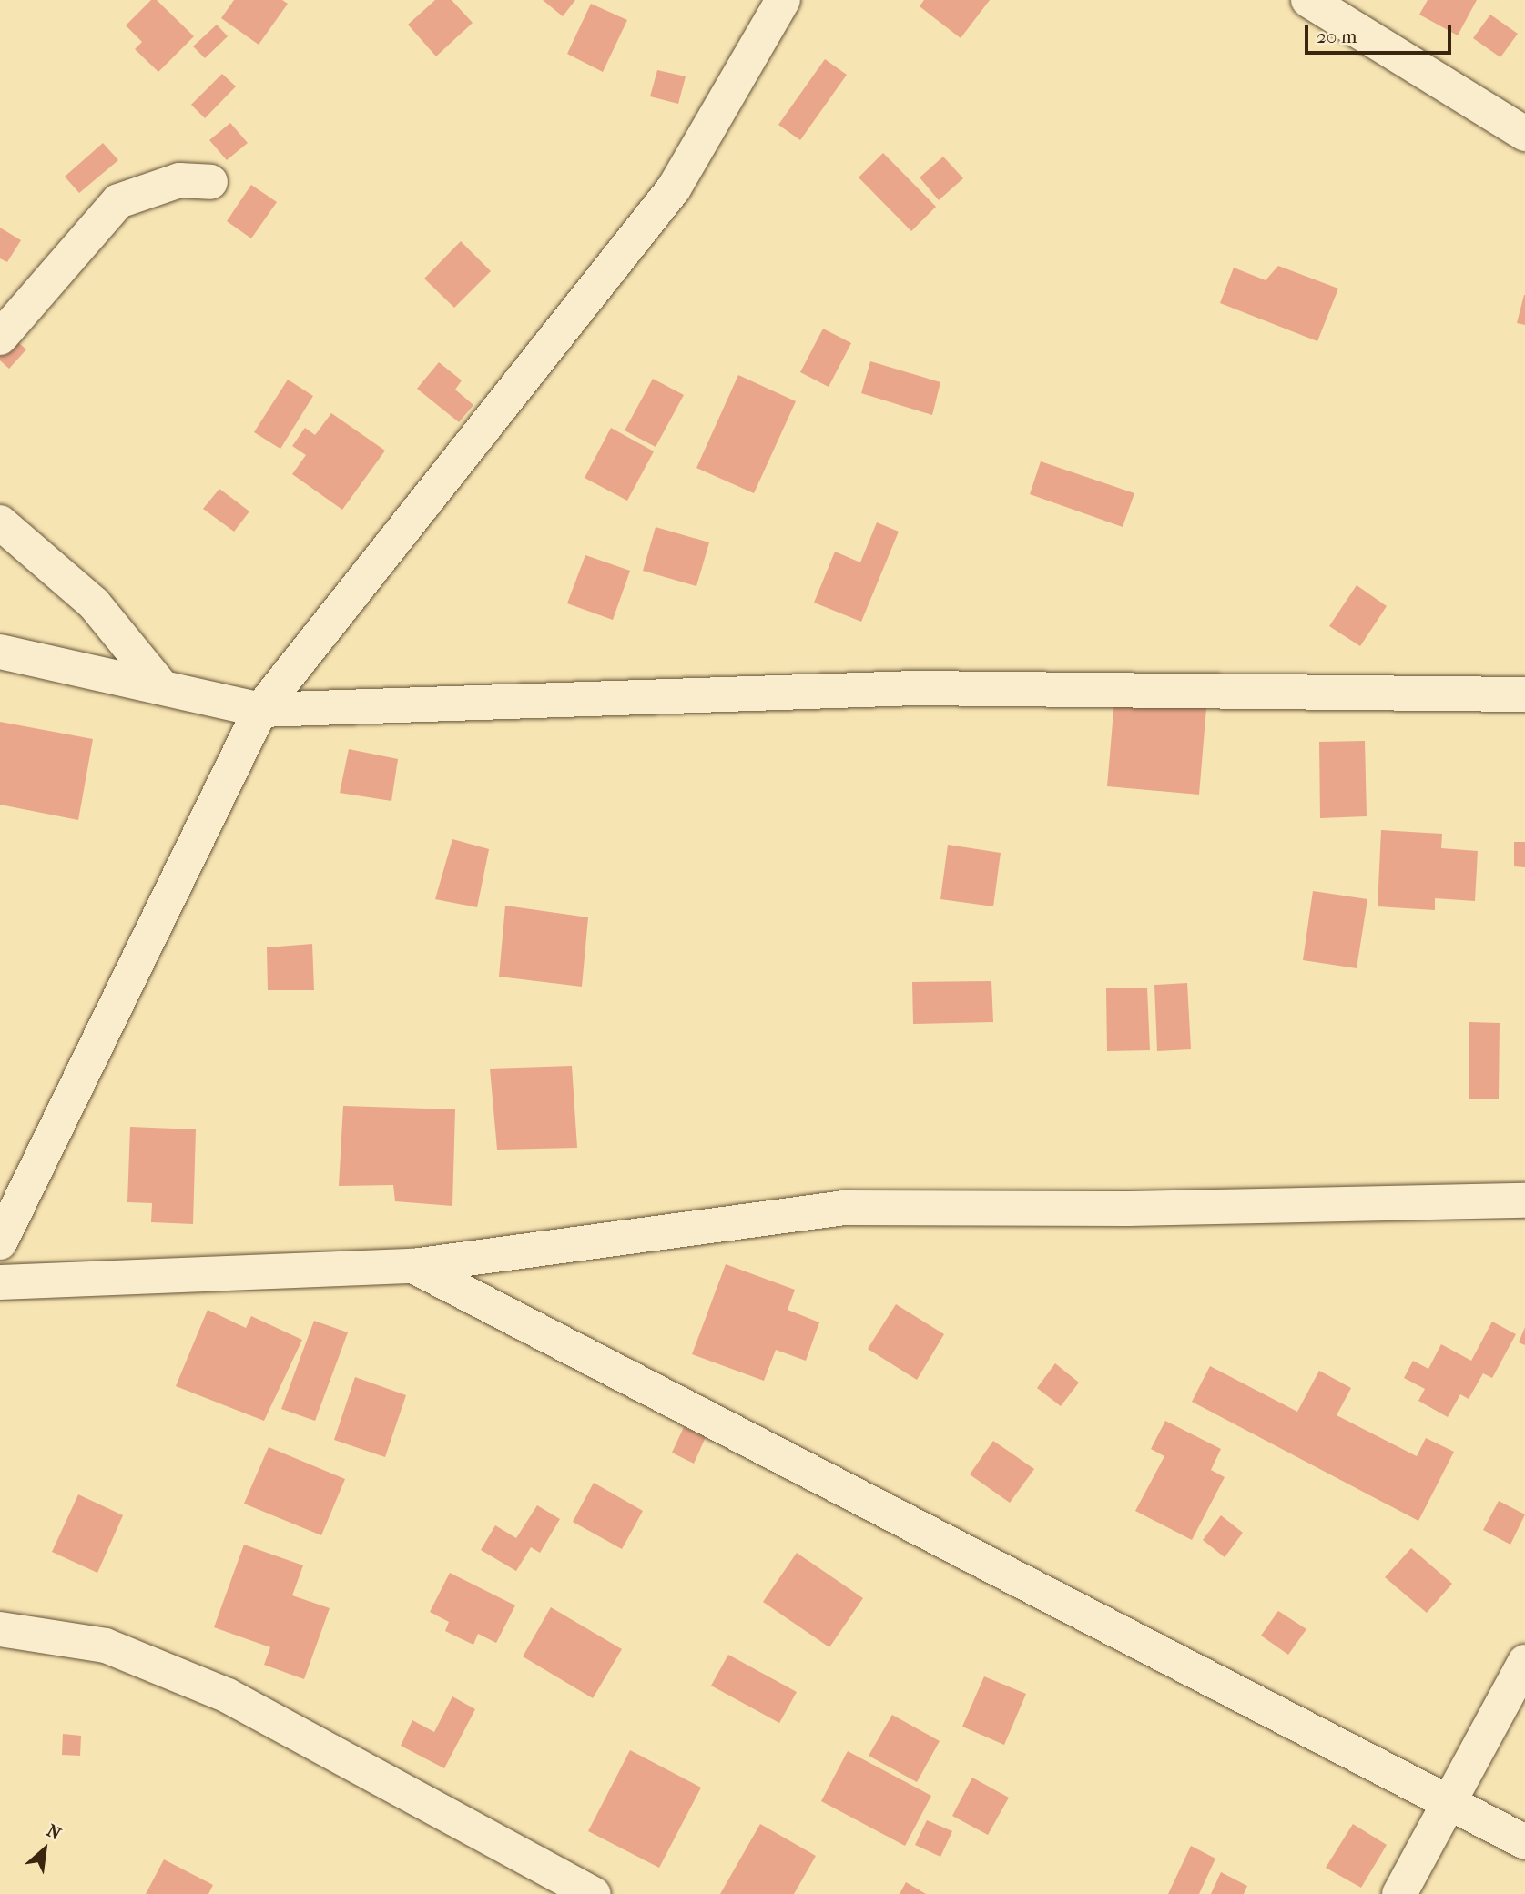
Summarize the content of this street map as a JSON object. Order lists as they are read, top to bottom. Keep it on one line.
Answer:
{"scale_bar":"20 m","north":"top right"}
